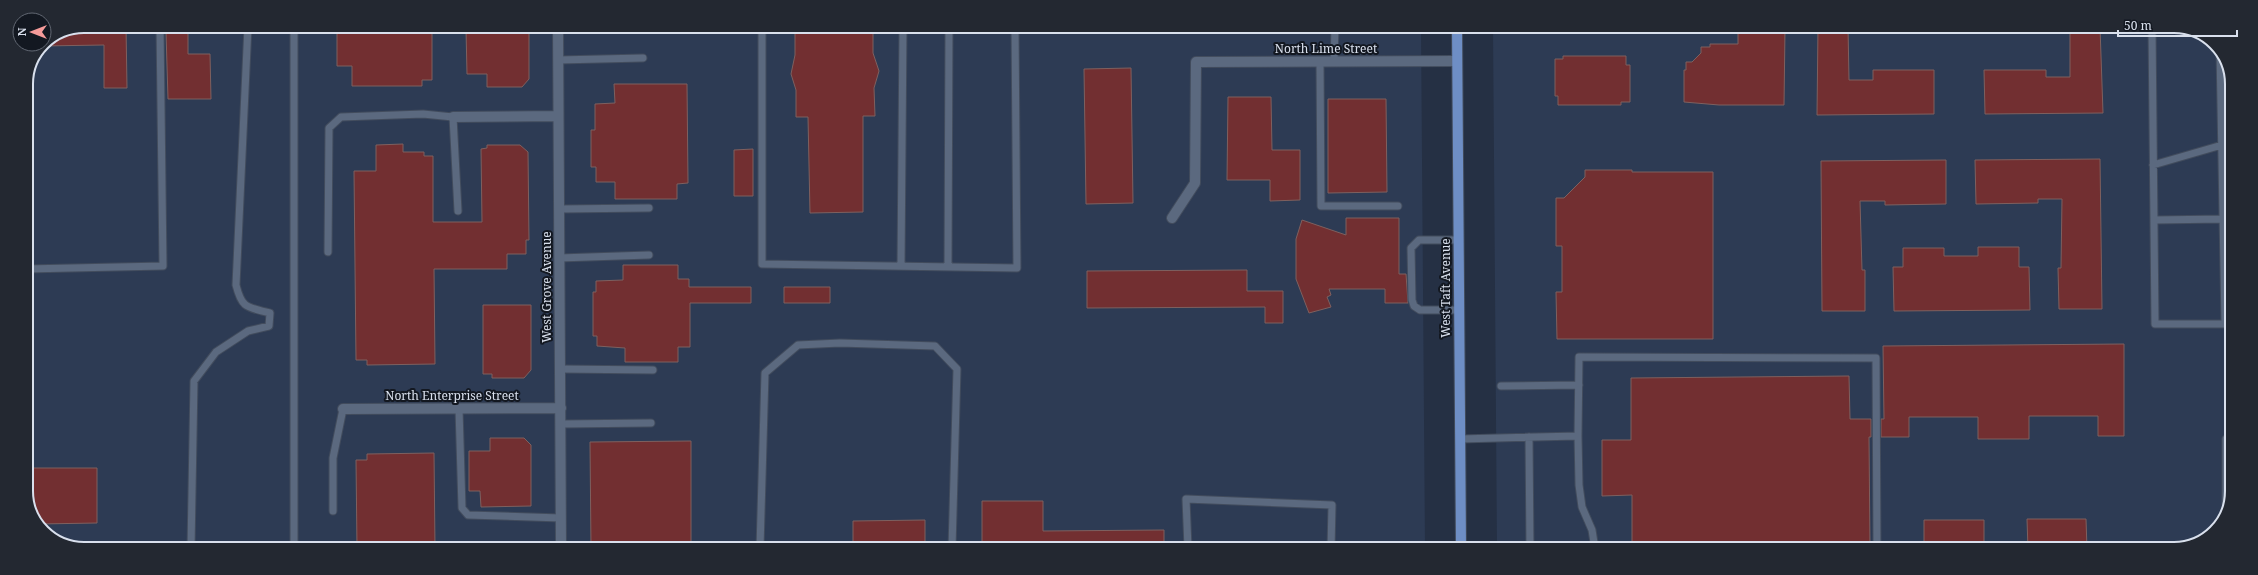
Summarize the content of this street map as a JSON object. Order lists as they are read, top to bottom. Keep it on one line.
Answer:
{"streets":{"main road":["West Taft Avenue"],"street":["North Lime Street","West Grove Avenue","North Enterprise Street"]},"crossings":[["North Lime Street","West Taft Avenue"],["West Grove Avenue","North Enterprise Street"]],"scale_bar":"50 m","north":"left"}
